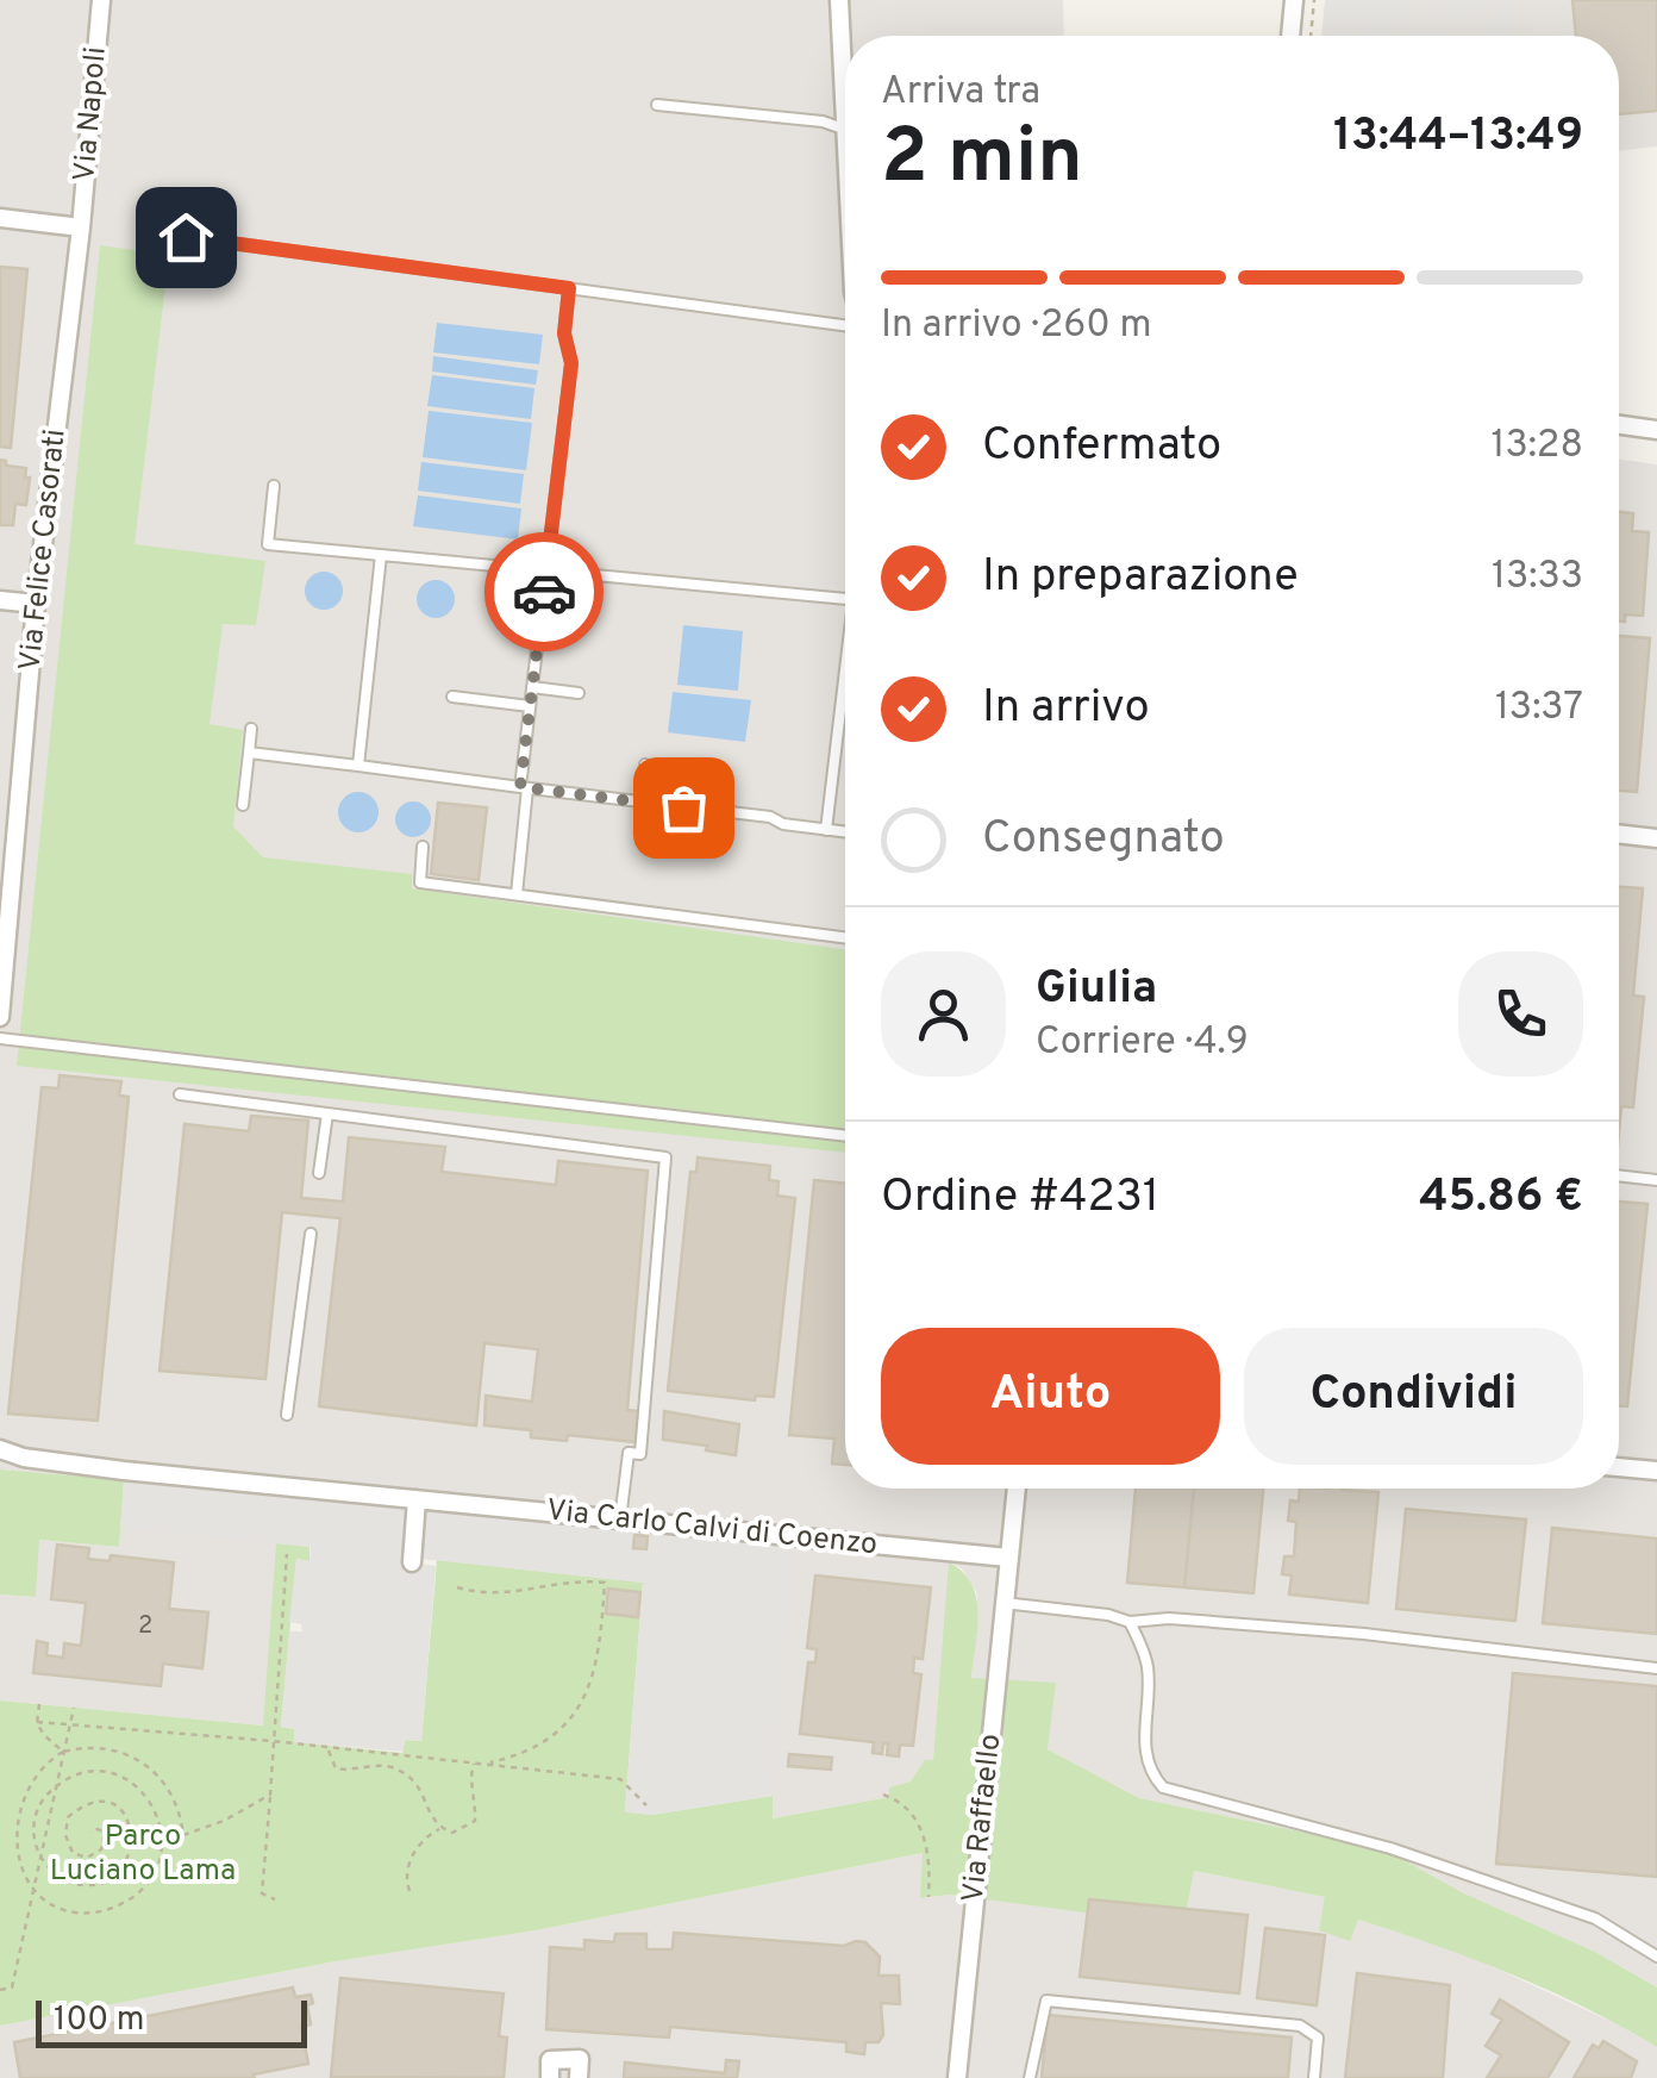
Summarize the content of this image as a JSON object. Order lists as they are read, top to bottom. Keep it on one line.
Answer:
{"streets":{"street":["Via Napoli","Via Felice Casorati","Via Carlo Calvi di Coenzo","Via Raffaello"]},"crossings":[["Via Napoli","Via Felice Casorati"],["Via Carlo Calvi di Coenzo","Via Raffaello"]],"parks":["Parco Luciano Lama"],"house_numbers":["2"],"scale_bar":"100 m","page":{"heading":["2 min","Arriva tra","13:44–13:49"],"panel":["Giulia","Corriere · 4.9","Ordine #4231","45.86 €"],"bar":"In arrivo · 260 m","list":[["Confermato","13:28"],["In preparazione","13:33"],["In arrivo","13:37"],"Consegnato"],"buttons":["Aiuto","Condividi"],"scale":"100 m"}}
